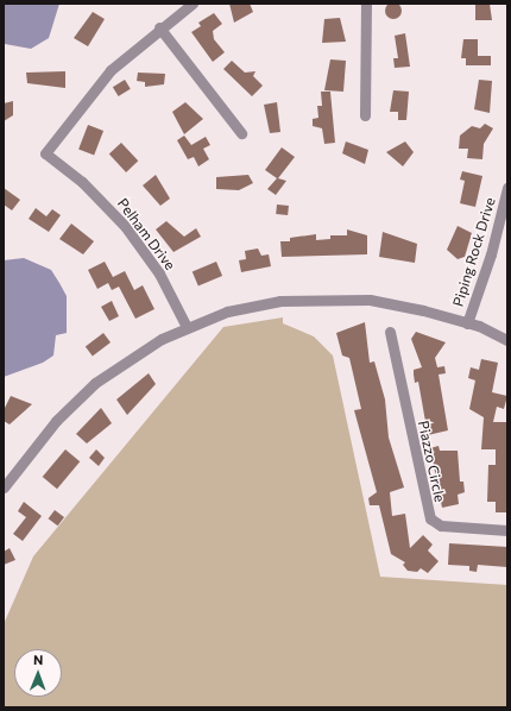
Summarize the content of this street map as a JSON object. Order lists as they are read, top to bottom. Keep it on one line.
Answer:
{"streets":{"street":["Pelham Drive","Piping Rock Drive","Piazzo Circle"]},"north":"top"}
